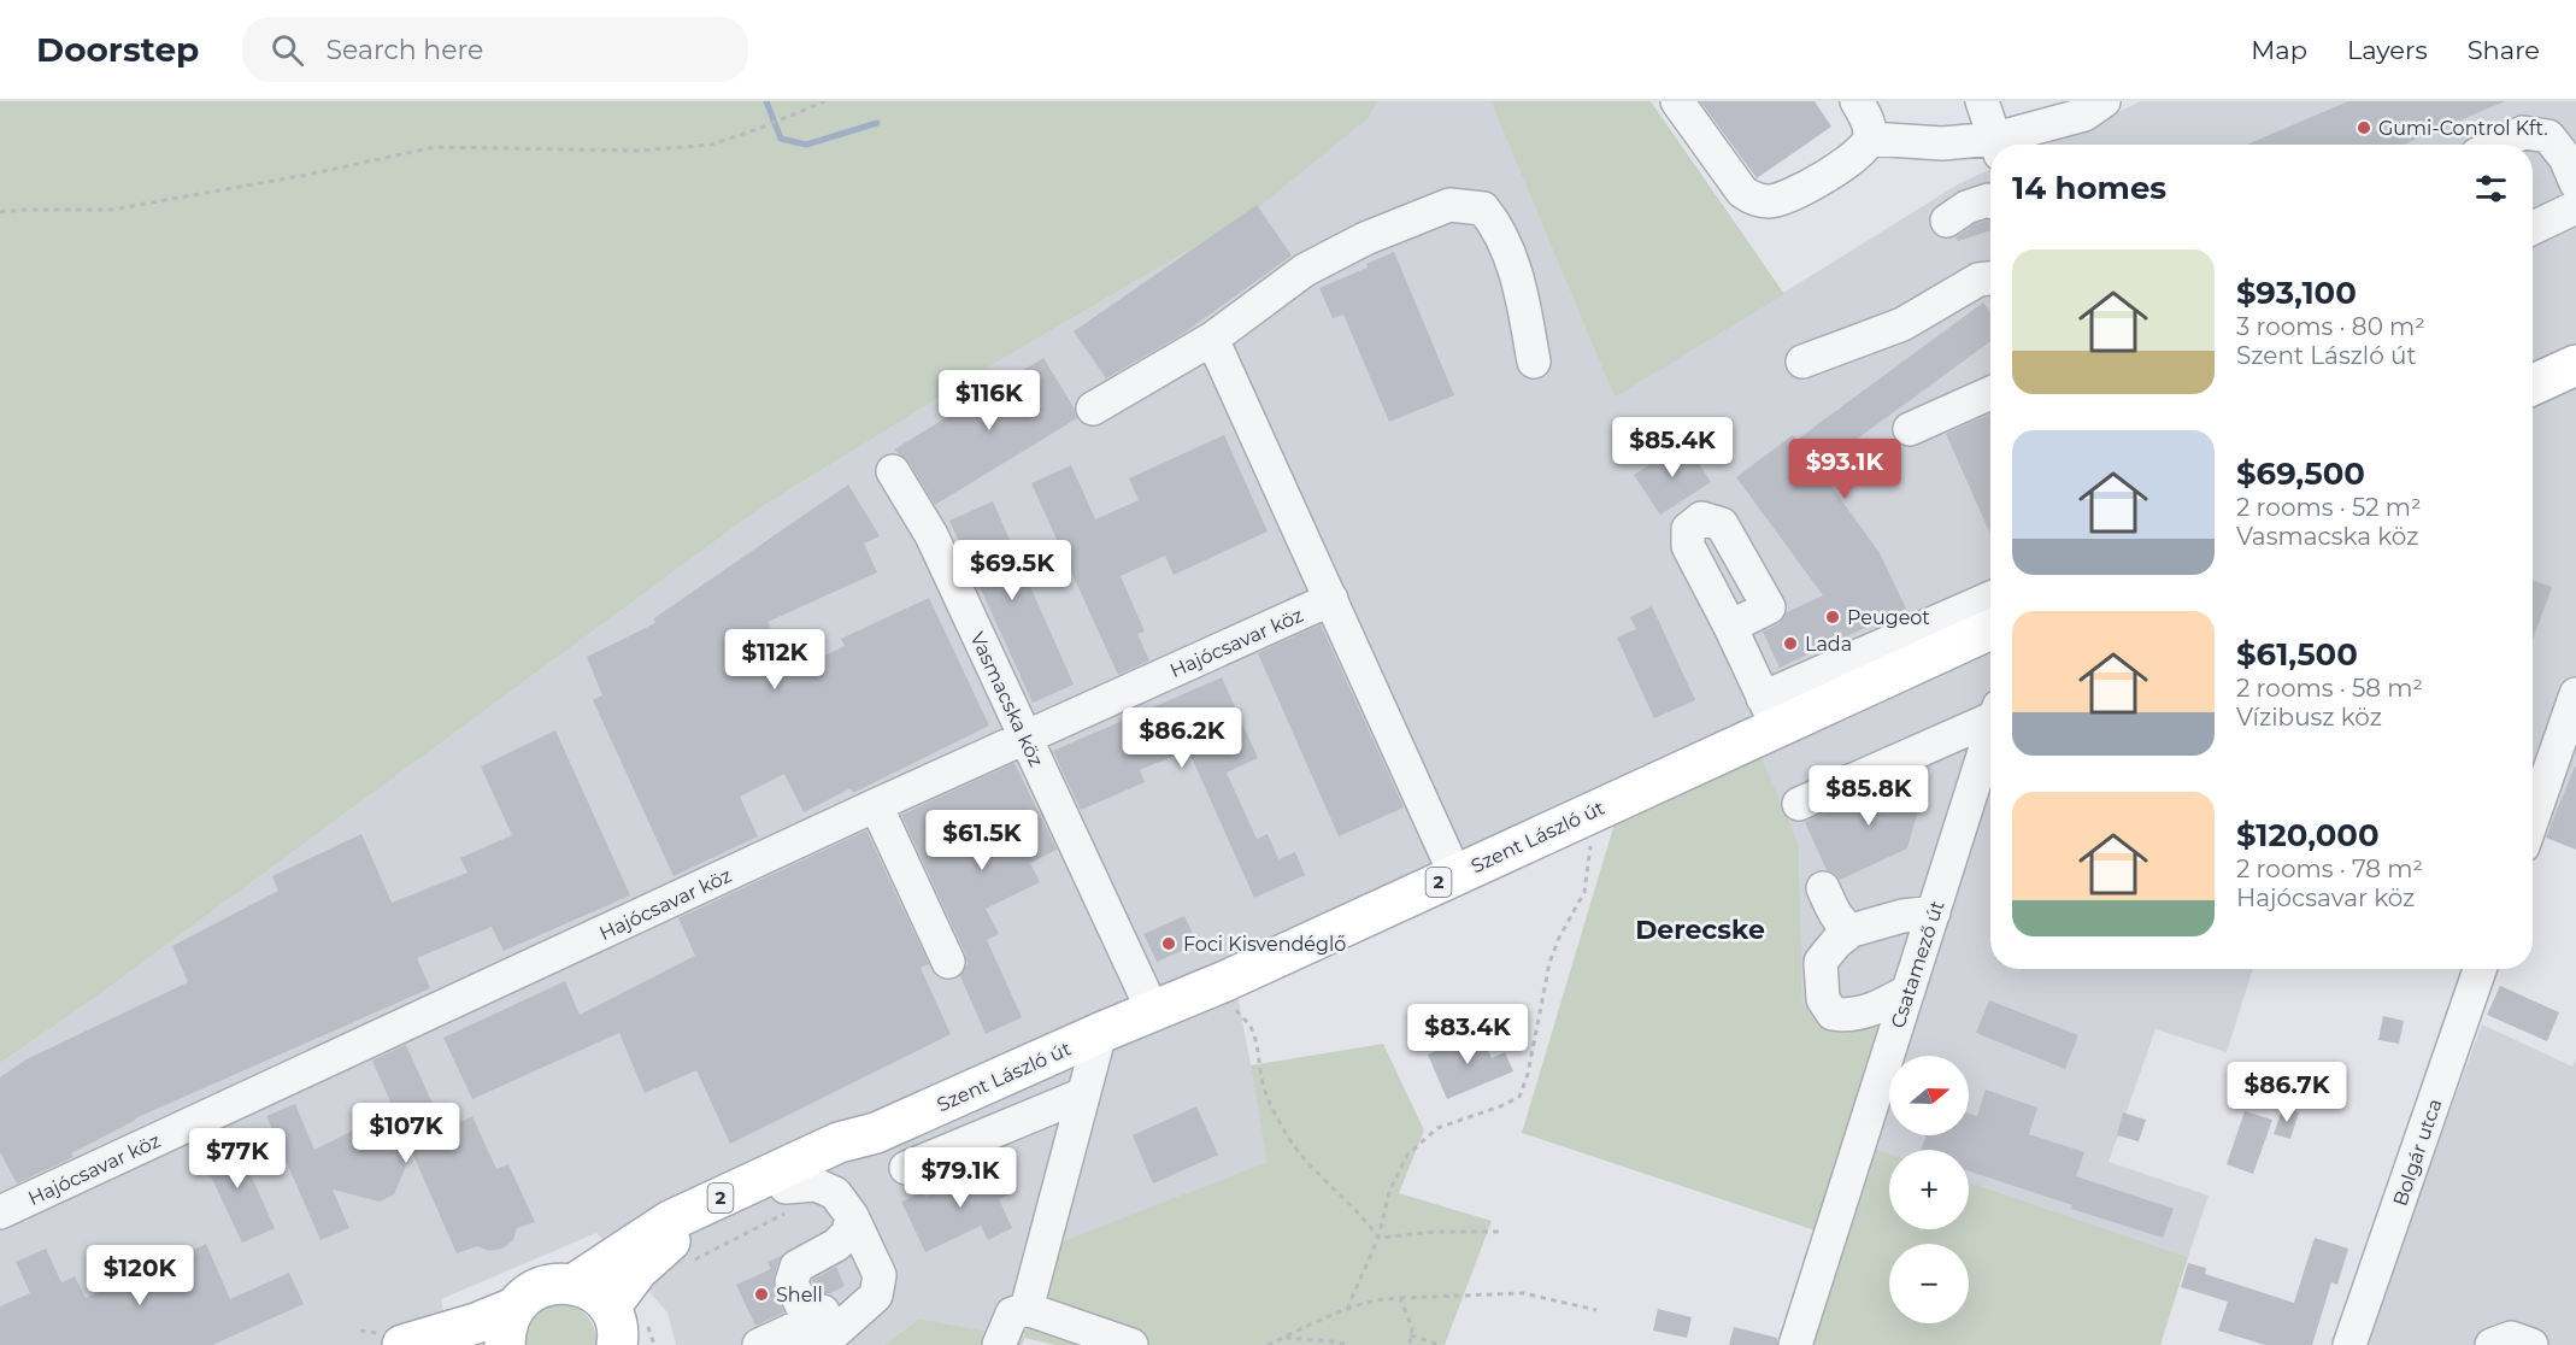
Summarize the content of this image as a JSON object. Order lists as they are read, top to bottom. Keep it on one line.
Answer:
{"streets":{"main road":["Szent László út","2"],"street":["Hajócsavar köz","Vasmacska köz","Csatamező út","Bolgár utca"]},"crossings":[["Hajócsavar köz","Vasmacska köz"],["Vasmacska köz","Szent László út"],["Szent László út","2"]],"districts":["Derecske"],"places":["Gumi-Control Kft.","Peugeot","Lada","Foci Kisvendéglő","Shell"],"north":"right","page":{"header":"Doorstep","search":"Search here","nav":["Map","Layers","Share"],"heading":"14 homes","list":[{"name":"$93,100","note":"3 rooms · 80 m² · Szent László út"},{"name":"$69,500","note":"2 rooms · 52 m² · Vasmacska köz"},{"name":"$61,500","note":"2 rooms · 58 m² · Vízibusz köz"},{"name":"$120,000","note":"2 rooms · 78 m² · Hajócsavar köz"}],"price":["$116K","$85.4K","$93.1K","$69.5K","$112K","$86.2K","$85.8K","$61.5K","$83.4K","$86.7K","$107K","$77K","$79.1K","$120K"],"map_buttons":["+","−"]}}
